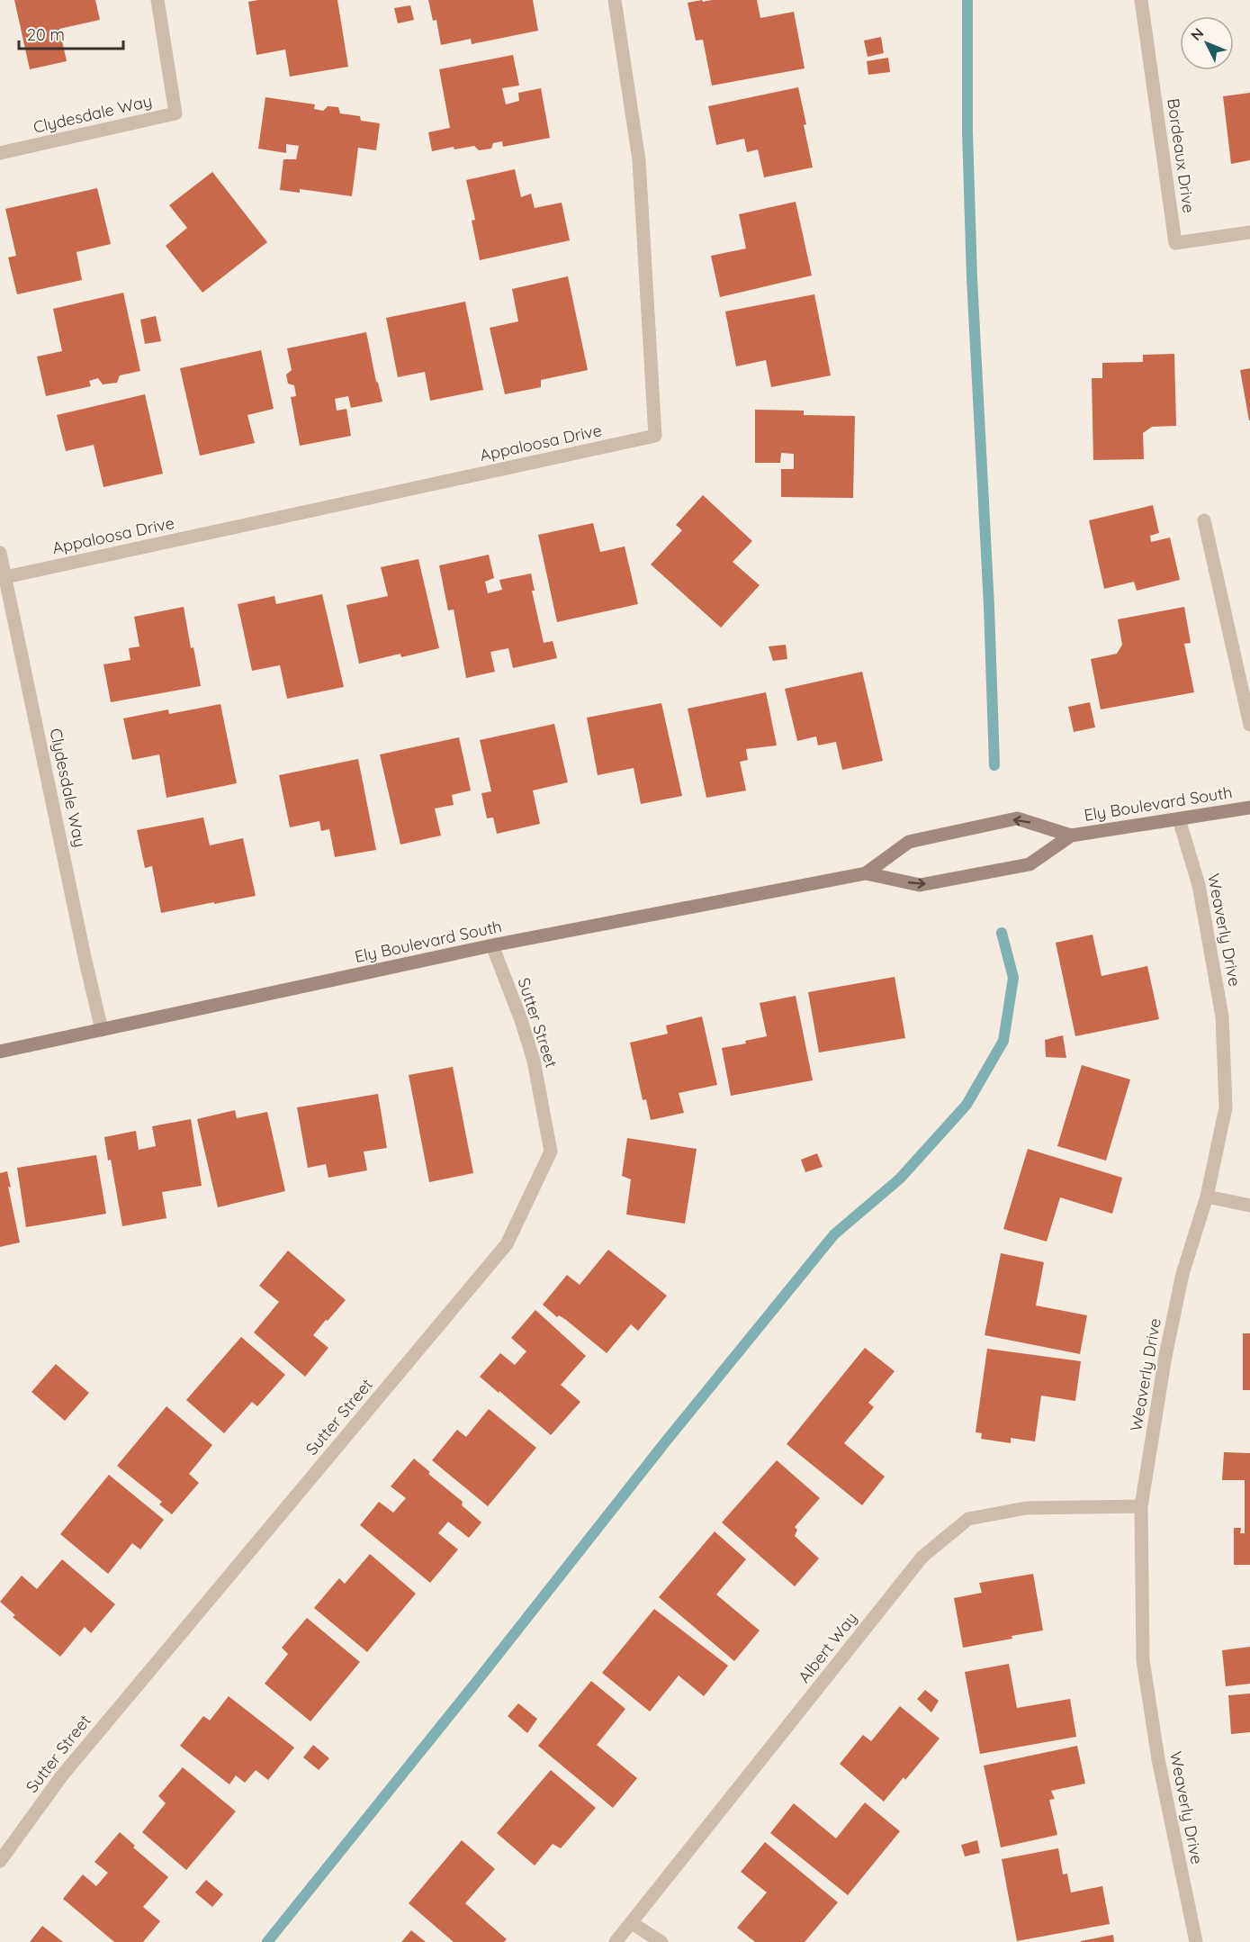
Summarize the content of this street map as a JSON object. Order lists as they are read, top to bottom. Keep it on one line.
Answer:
{"streets":{"main road":["Ely Boulevard South"],"street":["Clydesdale Way","Bordeaux Drive","Appaloosa Drive","Weaverly Drive","Sutter Street","Albert Way"]},"crossings":[["Clydesdale Way","Appaloosa Drive"],["Clydesdale Way","Ely Boulevard South"],["Ely Boulevard South","Weaverly Drive"],["Ely Boulevard South","Sutter Street"],["Weaverly Drive","Albert Way"]],"scale_bar":"20 m","north":"top left"}
